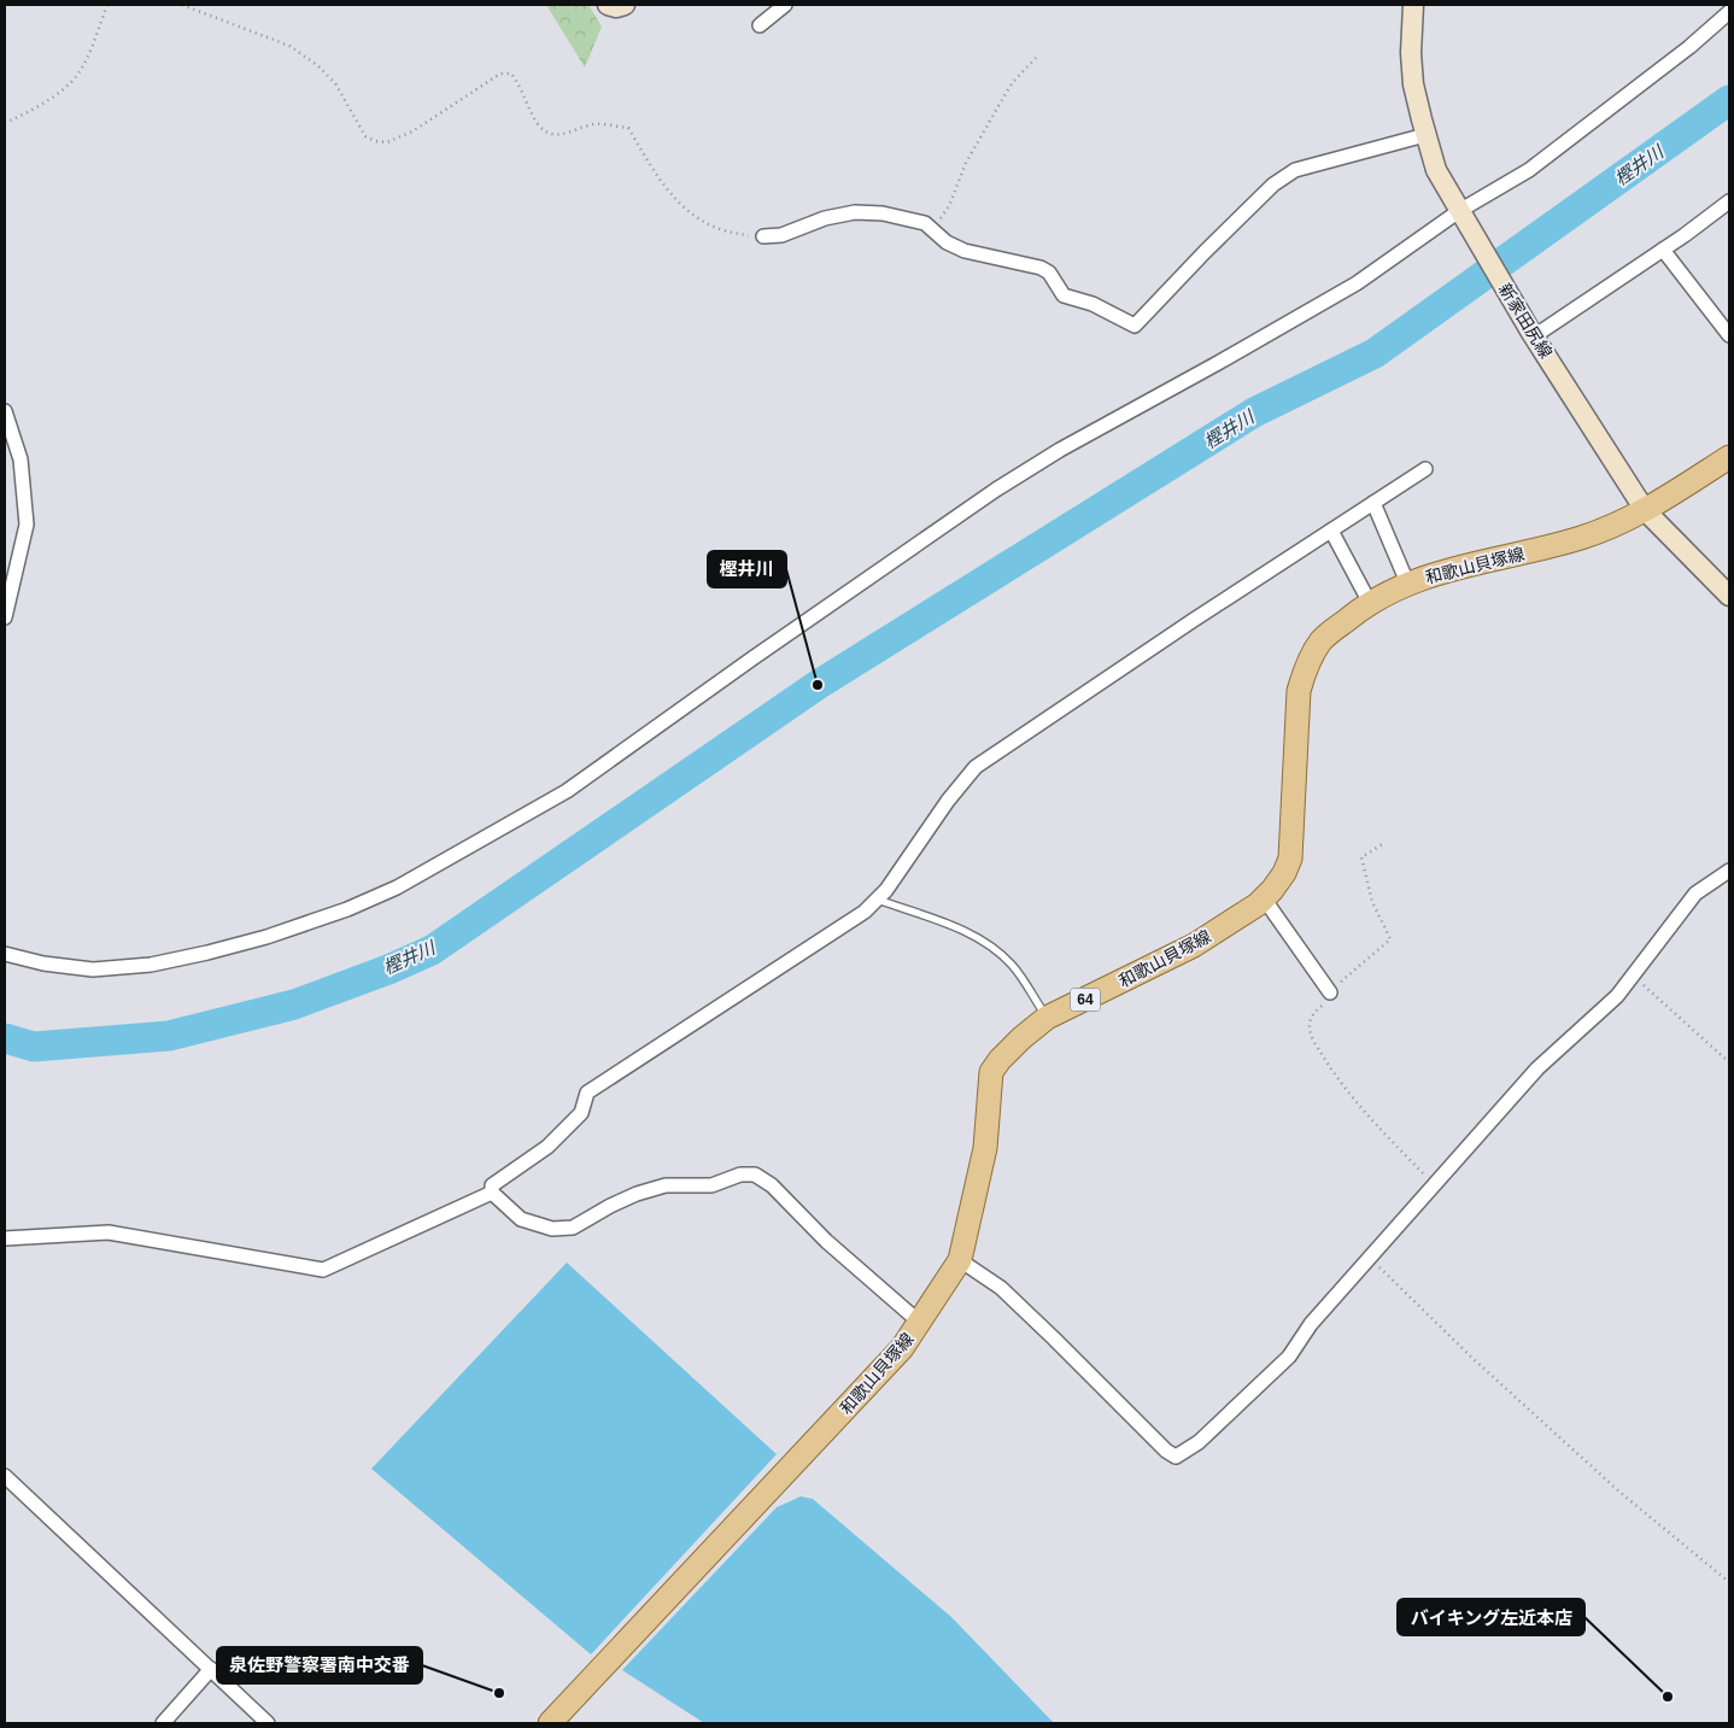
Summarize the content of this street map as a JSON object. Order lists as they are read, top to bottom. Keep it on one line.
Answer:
{"streets":{"main road":["新家田尻線","和歌山貝塚線","64"]},"crossings":[["新家田尻線","和歌山貝塚線"]],"water":["樫井川"],"places":["樫井川","泉佐野警察署南中交番","バイキング左近本店"]}
